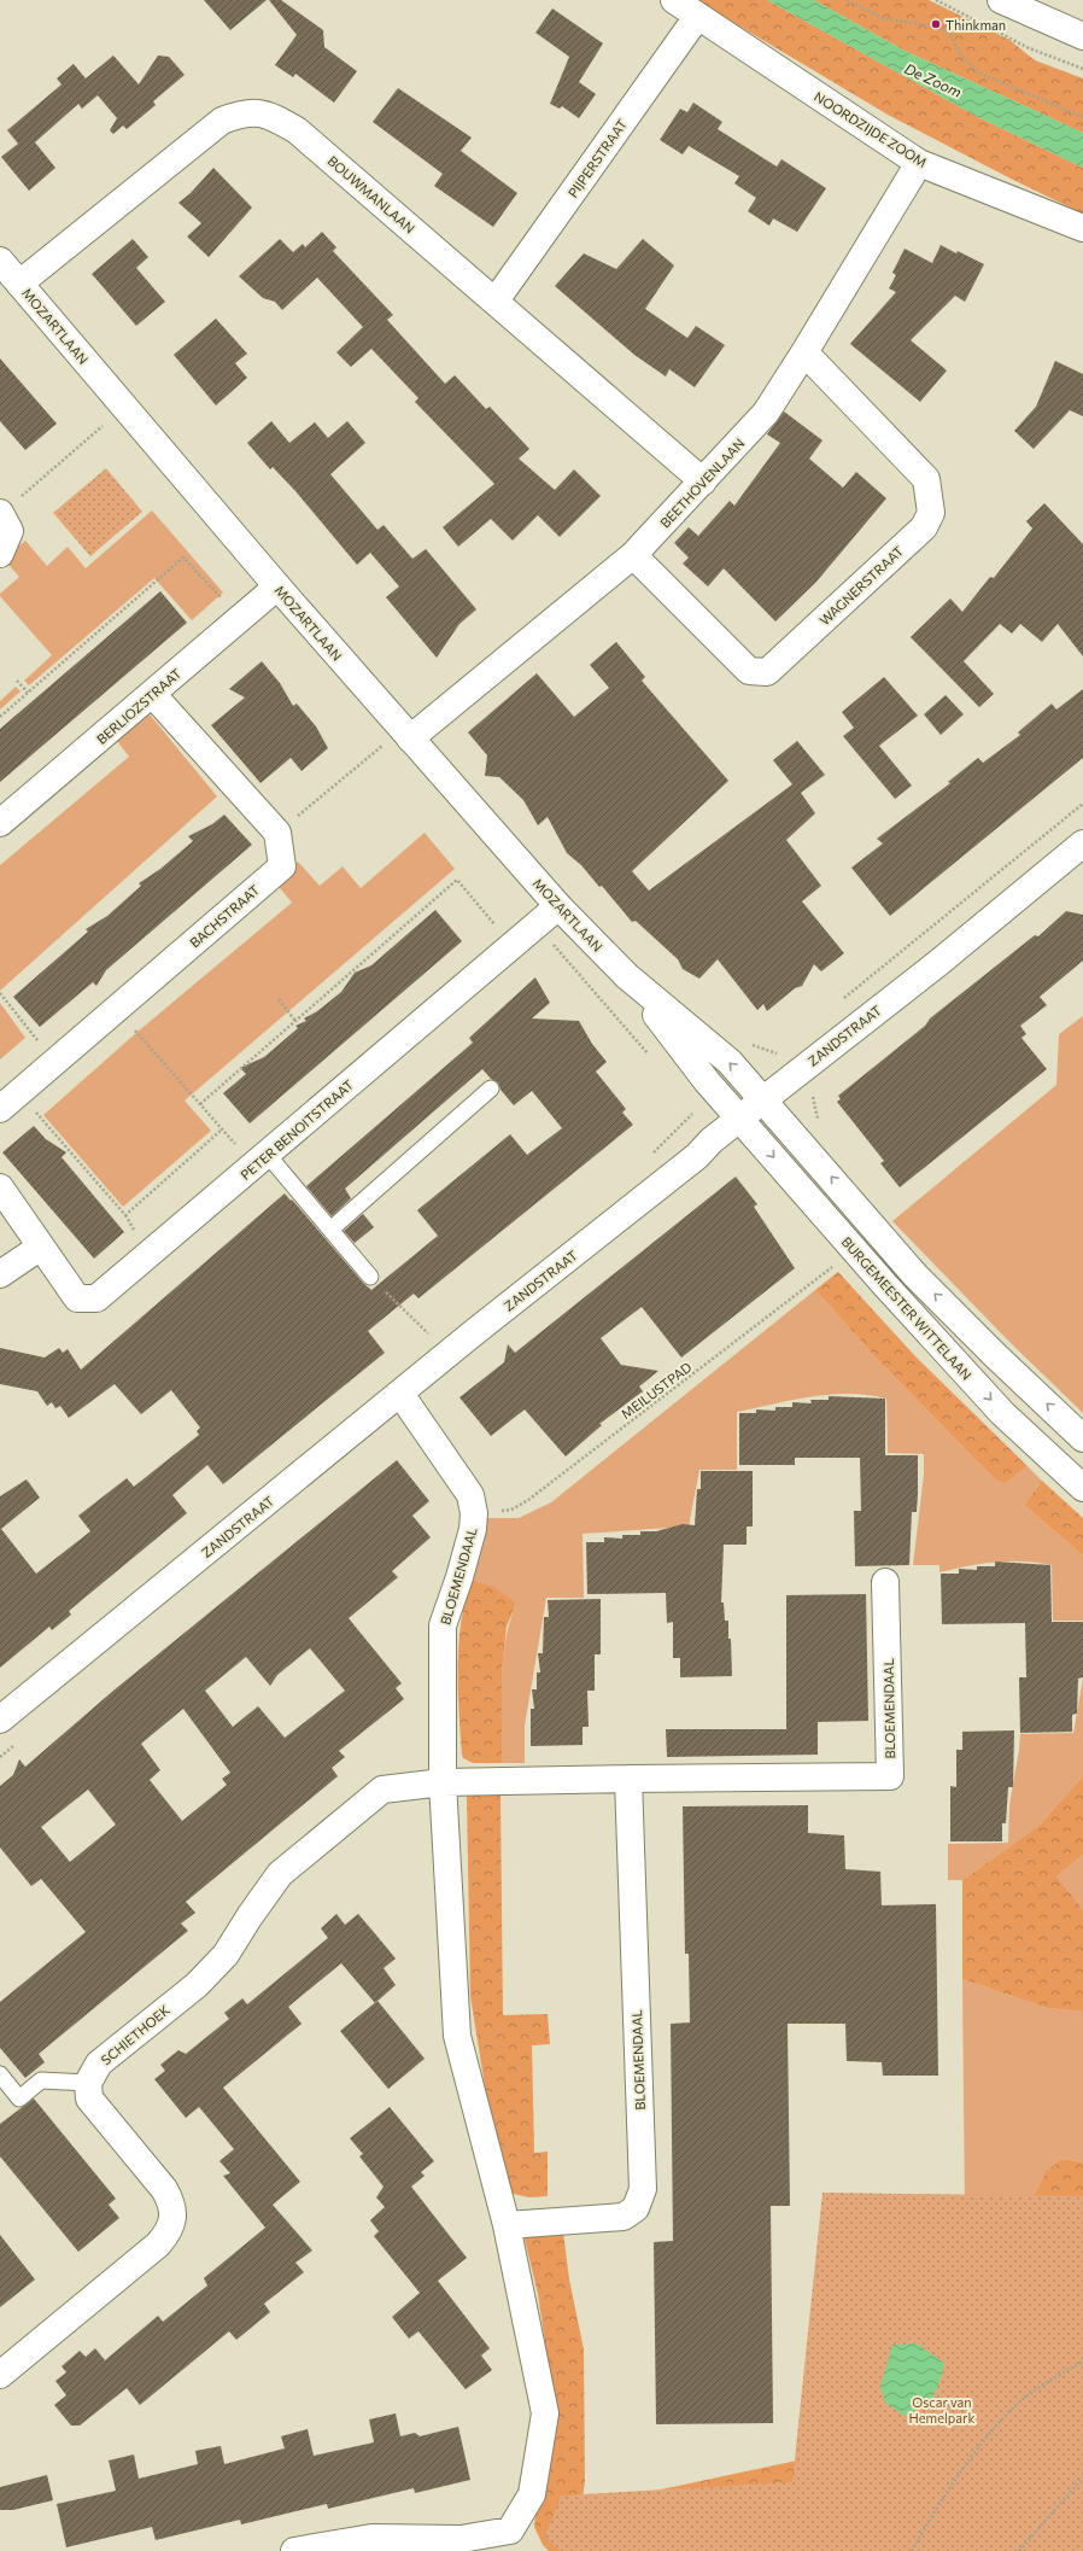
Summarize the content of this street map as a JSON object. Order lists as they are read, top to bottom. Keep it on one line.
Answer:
{"streets":{"street":["NOORDZIJDE ZOOM","PIJPERSTRAAT","BOUWMANLAAN","MOZARTLAAN","BEETHOVENLAAN","WAGNERSTRAAT","BERLIOZSTRAAT","BACHSTRAAT","ZANDSTRAAT","PETER BENOITSTRAAT","BURGEMEESTER WITTELAAN","BLOEMENDAAL","SCHIETHOEK"],"path":["MEILUSTPAD"]},"crossings":[["NOORDZIJDE ZOOM","PIJPERSTRAAT"],["NOORDZIJDE ZOOM","BEETHOVENLAAN"],["PIJPERSTRAAT","BOUWMANLAAN"],["BOUWMANLAAN","MOZARTLAAN"],["BOUWMANLAAN","BEETHOVENLAAN"],["MOZARTLAAN","BEETHOVENLAAN"],["MOZARTLAAN","BERLIOZSTRAAT"],["MOZARTLAAN","ZANDSTRAAT"],["MOZARTLAAN","PETER BENOITSTRAAT"],["MOZARTLAAN","BURGEMEESTER WITTELAAN"],["BEETHOVENLAAN","WAGNERSTRAAT"],["ZANDSTRAAT","BURGEMEESTER WITTELAAN"],["ZANDSTRAAT","BLOEMENDAAL"],["MEILUSTPAD","BLOEMENDAAL"],["BLOEMENDAAL","SCHIETHOEK"]],"water":["De Zoom"],"parks":["Oscar van Hemelpark"],"places":["Thinkman"]}
